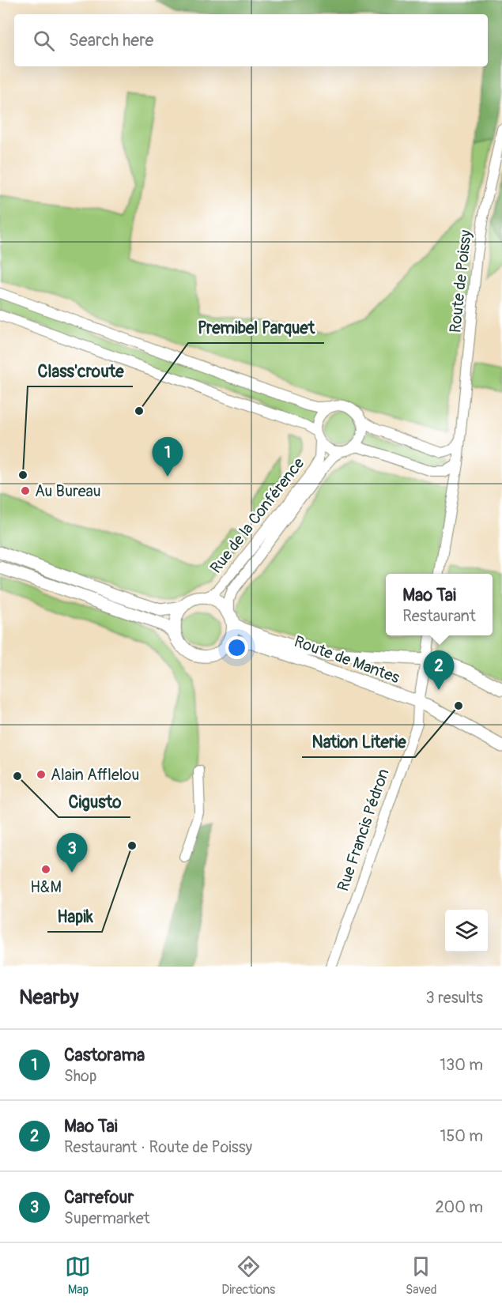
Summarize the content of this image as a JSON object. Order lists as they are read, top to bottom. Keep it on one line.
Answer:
{"streets":{"main road":["Route de Mantes"],"street":["Route de Poissy","Rue de la Conférence","Rue Francis Pédron"]},"crossings":[["Rue de la Conférence","Route de Mantes"],["Route de Mantes","Rue Francis Pédron"]],"places":["Premibel Parquet","Class'croute","Au Bureau","Nation Literie","Alain Afflelou","Cigusto","Hapik","H&M"],"page":{"search":"Search here","pins":["1","2","3"],"popup":["Mao Tai","Restaurant"],"heading":["Nearby","3 results"],"list":[{"mark":"1","name":"Castorama","note":"Shop","value":"130 m"},{"mark":"2","name":"Mao Tai","note":"Restaurant · Route de Poissy","value":"150 m"},{"mark":"3","name":"Carrefour","note":"Supermarket","value":"200 m"}],"nav":["Map","Directions","Saved"]}}
